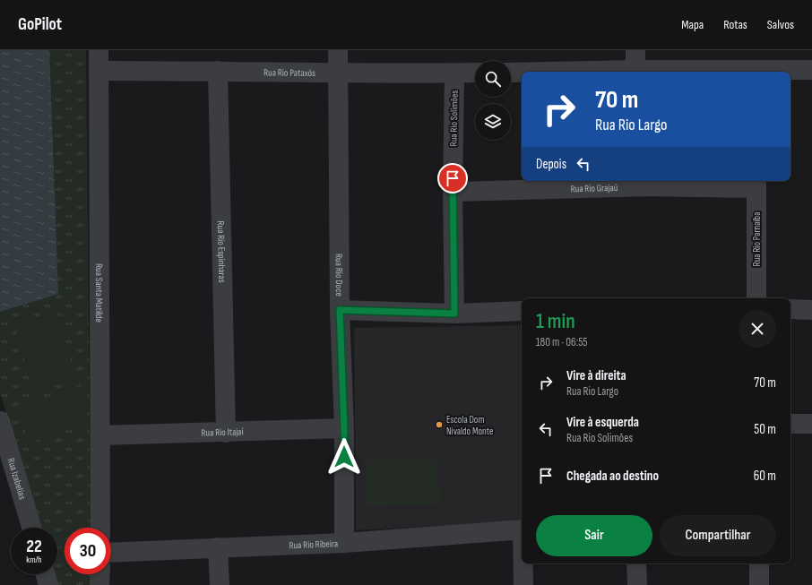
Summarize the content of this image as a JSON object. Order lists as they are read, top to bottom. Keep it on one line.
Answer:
{"streets":{"street":["Rua Rio Pataxós","Rua Rio Solimões","Rua Rio Grajaú","Rua Rio Parnaíba","Rua Rio Espinharas","Rua Rio Doce","Rua Santa Matilde","Rua Rio Itajaí","Rua Izabelias","Rua Rio Ribeira"]},"crossings":[["Rua Rio Pataxós","Rua Rio Solimões"],["Rua Rio Pataxós","Rua Rio Espinharas"],["Rua Rio Pataxós","Rua Rio Doce"],["Rua Rio Pataxós","Rua Santa Matilde"],["Rua Rio Solimões","Rua Rio Grajaú"],["Rua Rio Grajaú","Rua Rio Parnaíba"],["Rua Rio Espinharas","Rua Rio Itajaí"],["Rua Rio Doce","Rua Rio Itajaí"],["Rua Rio Doce","Rua Rio Ribeira"],["Rua Santa Matilde","Rua Rio Itajaí"]],"places":["Escola Dom Nivaldo Monte"],"page":{"header":"GoPilot","nav":["Mapa","Rotas","Salvos"],"turn":["70 m","Rua Rio Largo"],"then":"Depois","heading":["1 min","180 m · 06:55"],"list":[{"name":"Vire à direita","note":"Rua Rio Largo","value":"70 m"},{"name":"Vire à esquerda","note":"Rua Rio Solimões","value":"50 m"},{"name":"Chegada ao destino","value":"60 m"}],"buttons":["Sair","Compartilhar"],"speed":"22 km/h","limit":"30"}}
